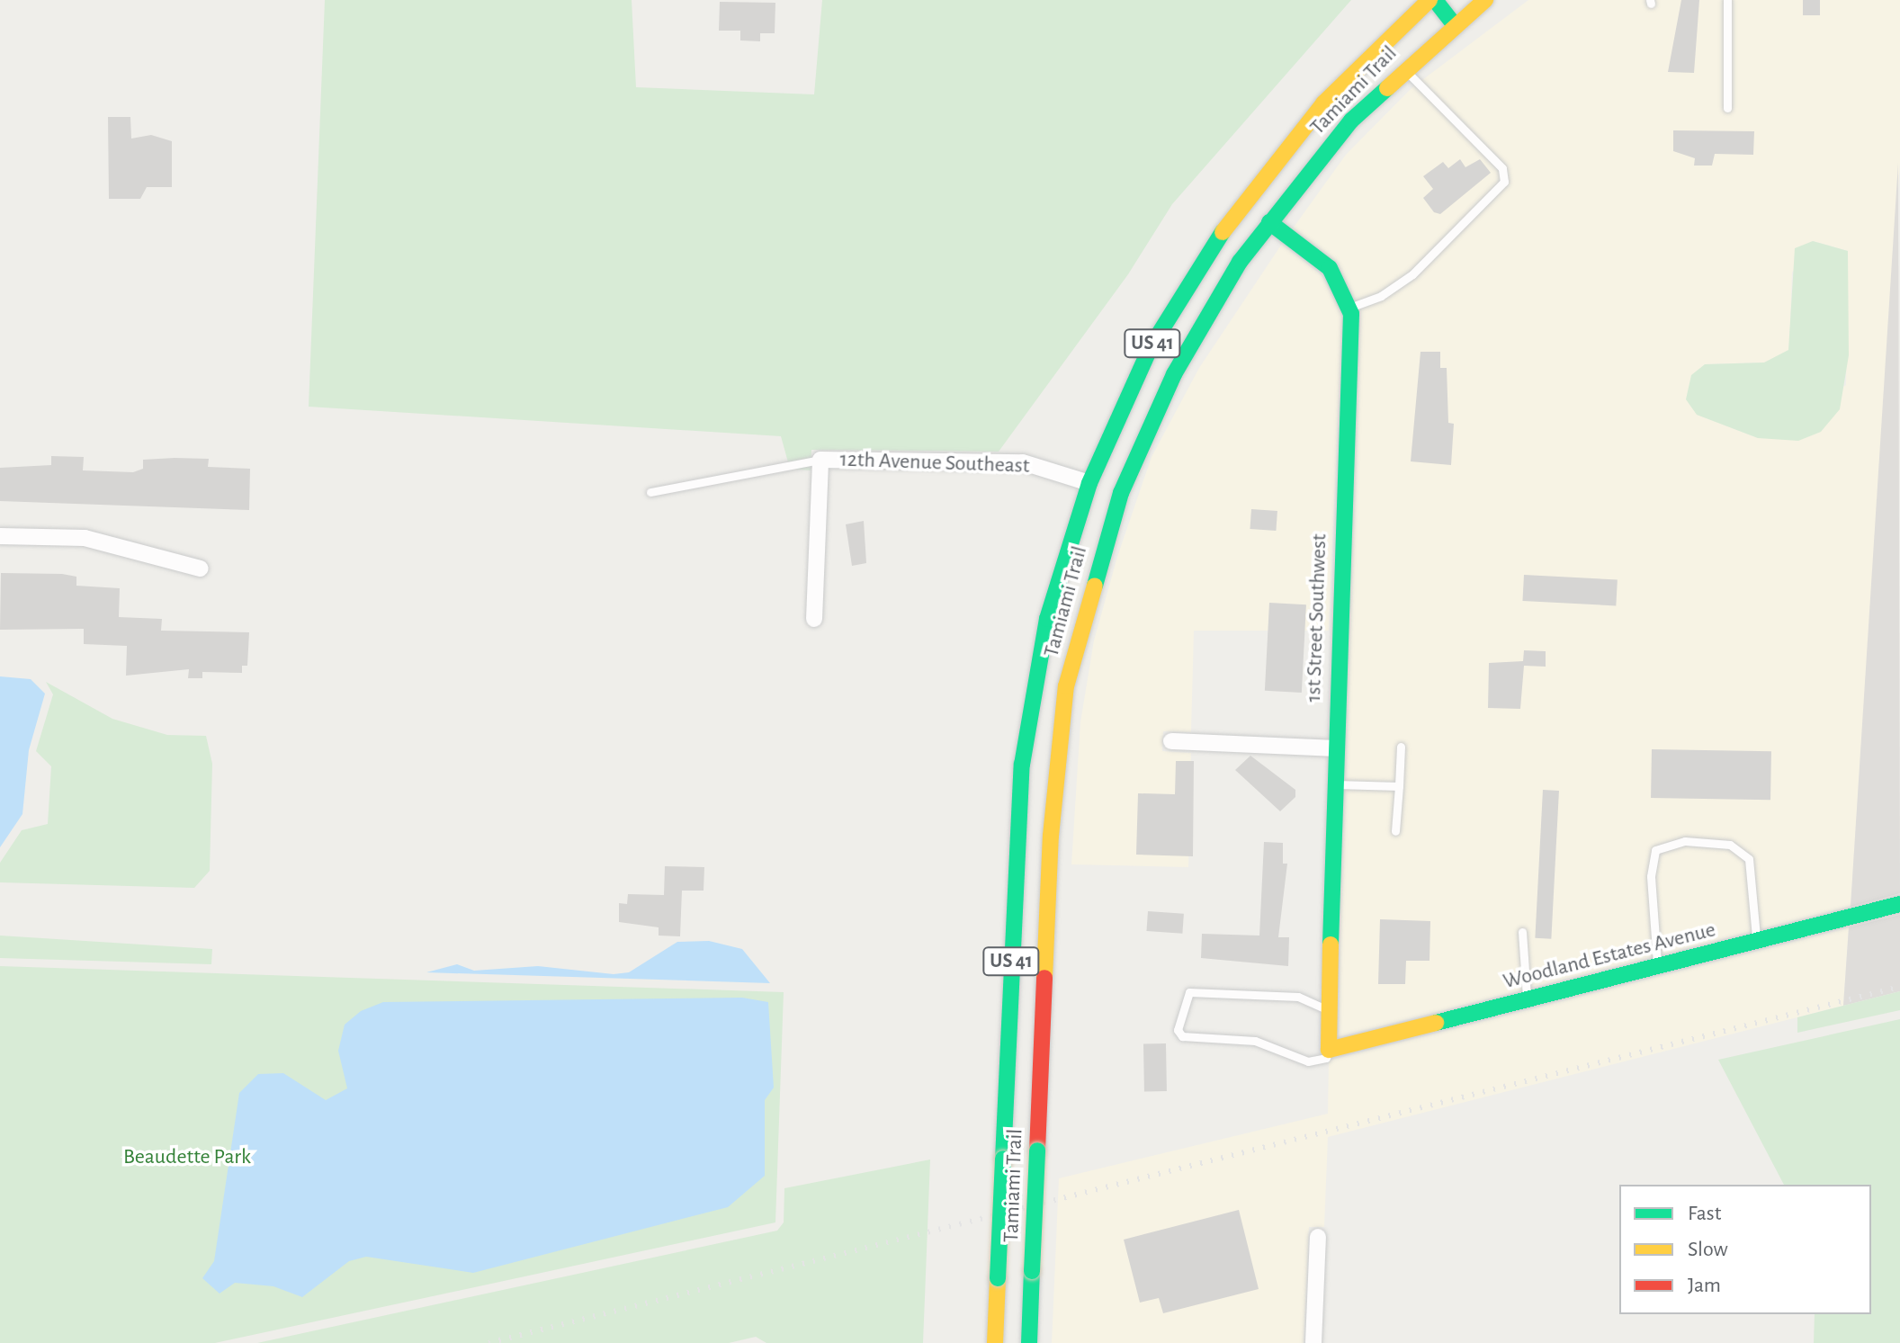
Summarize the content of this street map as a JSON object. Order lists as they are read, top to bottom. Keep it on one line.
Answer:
{"streets":{"main road":["Tamiami Trail","US 41","1st Street Southwest","Woodland Estates Avenue"],"street":["12th Avenue Southeast"]},"crossings":[["Tamiami Trail","12th Avenue Southeast"],["Tamiami Trail","1st Street Southwest"],["1st Street Southwest","Woodland Estates Avenue"]],"parks":["Beaudette Park"],"legend":["Fast","Slow","Jam"]}
